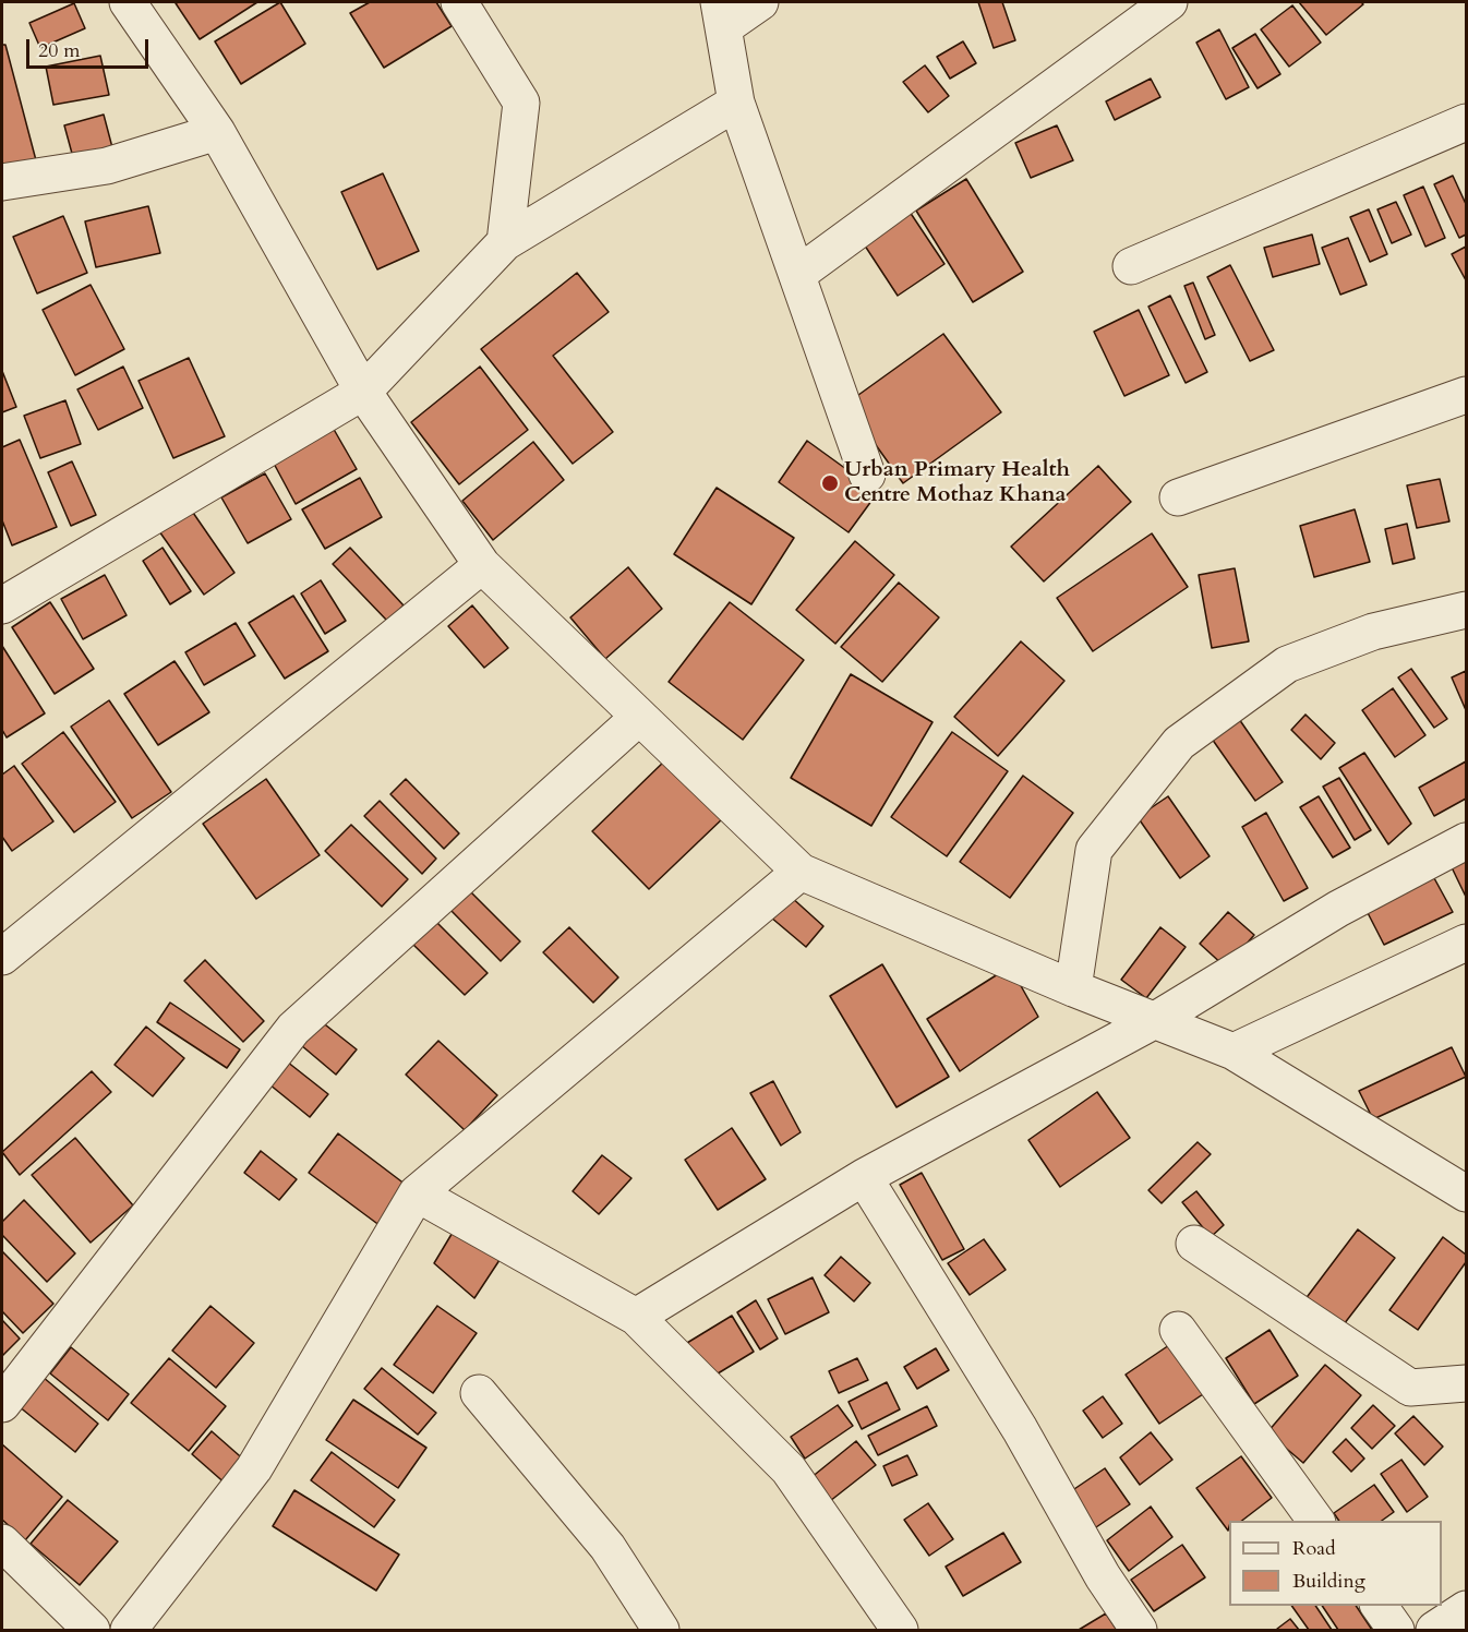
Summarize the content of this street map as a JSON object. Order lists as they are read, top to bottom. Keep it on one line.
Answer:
{"places":["Urban Primary Health Centre Mothaz Khana"],"legend":["Road","Building"],"scale_bar":"20 m"}
